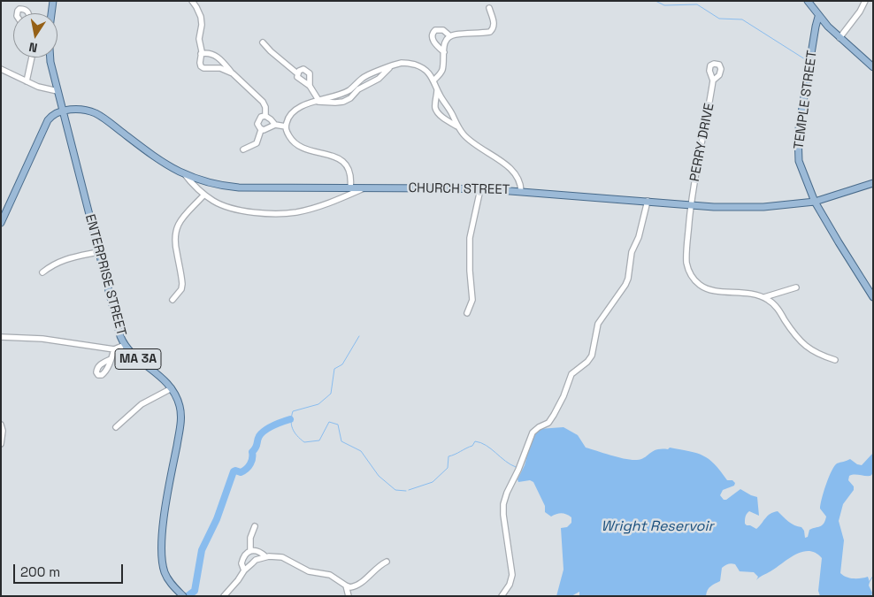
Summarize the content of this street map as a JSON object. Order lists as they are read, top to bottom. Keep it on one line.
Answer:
{"streets":{"main road":["TEMPLE STREET","CHURCH STREET","ENTERPRISE STREET","MA 3A"],"street":["PERRY DRIVE"]},"crossings":[["TEMPLE STREET","CHURCH STREET"],["PERRY DRIVE","CHURCH STREET"],["CHURCH STREET","ENTERPRISE STREET"],["CHURCH STREET","MA 3A"],["ENTERPRISE STREET","MA 3A"]],"water":["Wright Reservoir"],"scale_bar":"200 m","north":"bottom"}
